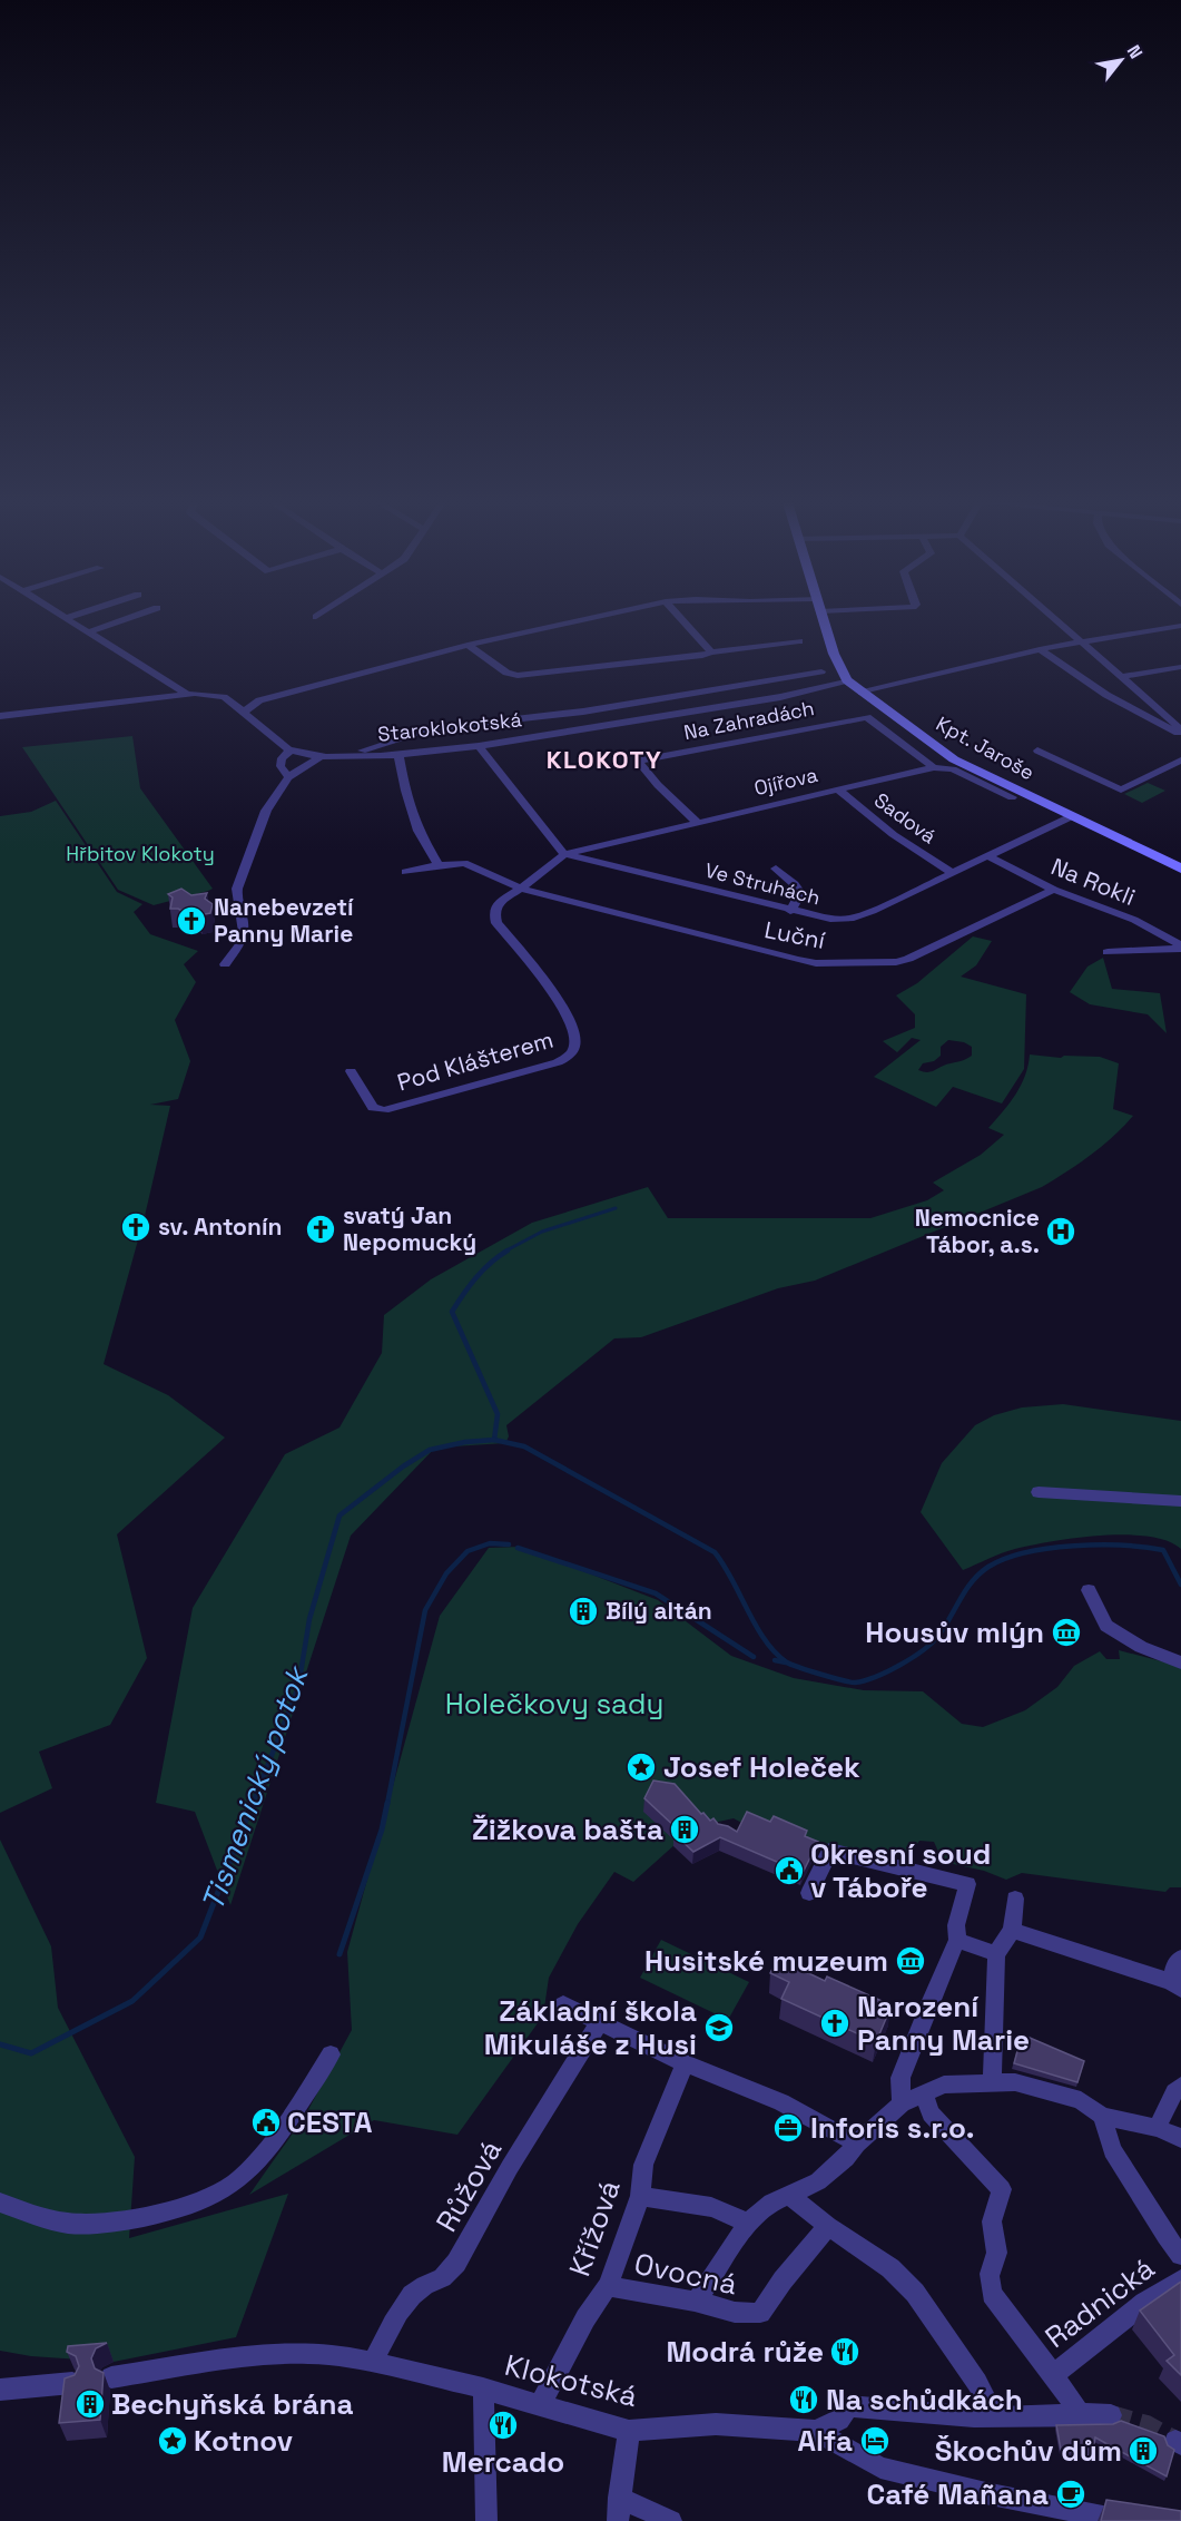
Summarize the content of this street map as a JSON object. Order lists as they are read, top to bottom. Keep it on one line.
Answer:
{"streets":{"street":["Na Zahradách","Staroklokotská","Kpt. Jaroše","Ojířova","Sadová","Na Rokli","Ve Struhách","Luční","Pod Klášterem","Růžová","Křížová","Ovocná","Radnická","Klokotská"]},"crossings":[["Na Zahradách","Ojířova"],["Staroklokotská","Kpt. Jaroše"],["Kpt. Jaroše","Ve Struhách"],["Ojířova","Sadová"],["Ojířova","Ve Struhách"],["Ojířova","Pod Klášterem"],["Sadová","Ve Struhách"],["Na Rokli","Ve Struhách"],["Na Rokli","Luční"],["Ve Struhách","Pod Klášterem"],["Luční","Pod Klášterem"],["Růžová","Klokotská"],["Křížová","Ovocná"],["Křížová","Klokotská"]],"districts":["KLOKOTY"],"water":["Tismenický potok"],"parks":["Hřbitov Klokoty","Holečkovy sady"],"places":{"church":["Nanebevzetí Panny Marie","sv. Antonín","svatý Jan Nepomucký","Narození Panny Marie"],"hospital":["Nemocnice Tábor, a.s."],"building":["Bílý altán","Žižkova bašta","Bechyňská brána","Škochův dům"],"museum":["Housův mlýn","Husitské muzeum"],"place":["Josef Holeček","Kotnov"],"public building":["Okresní soud v Táboře","CESTA"],"school or university":["Základní škola Mikuláše z Husi"],"office":["Inforis s.r.o."],"restaurant":["Modrá růže","Na schůdkách","Mercado"],"hotel":["Alfa"],"cafe":["Café Mañana"]},"north":"top right"}
